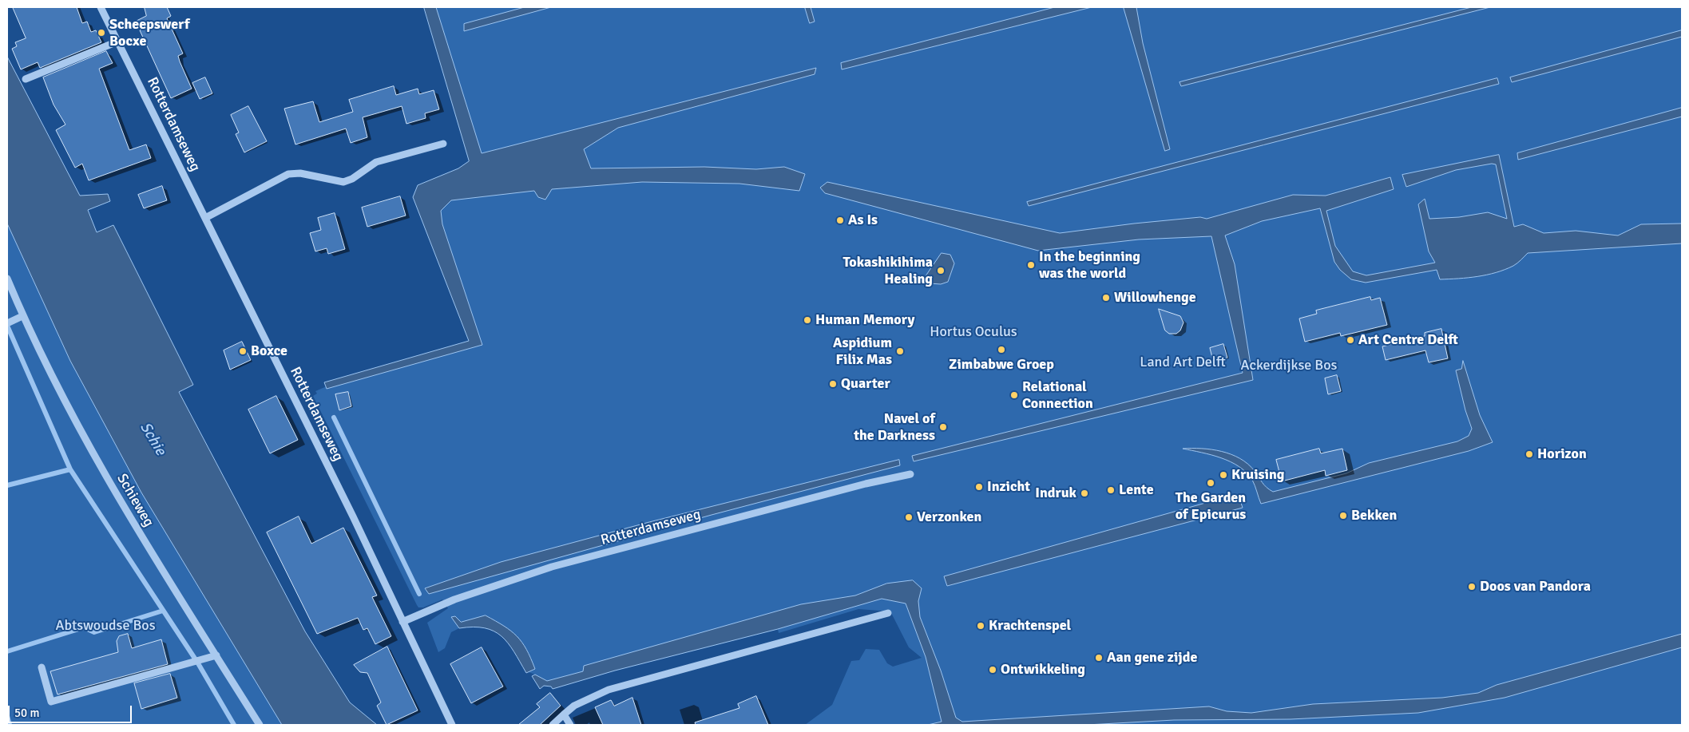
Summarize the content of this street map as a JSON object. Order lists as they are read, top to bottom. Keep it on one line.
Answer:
{"streets":{"street":["Rotterdamseweg","Schieweg"]},"water":["Schie"],"parks":["Hortus Oculus","Land Art Delft","Ackerdijkse Bos","Abtswoudse Bos"],"places":["Scheepswerf Bocxe","As Is","In the beginning was the world","Tokashikihima Healing","Willowhenge","Human Memory","Art Centre Delft","Zimbabwe Groep","Boxce","Aspidium Filix Mas","Quarter","Relational Connection","Navel of the Darkness","Horizon","Kruising","The Garden of Epicurus","Inzicht","Lente","Indruk","Bekken","Verzonken","Doos van Pandora","Krachtenspel","Aan gene zijde","Ontwikkeling"],"scale_bar":"50 m"}
